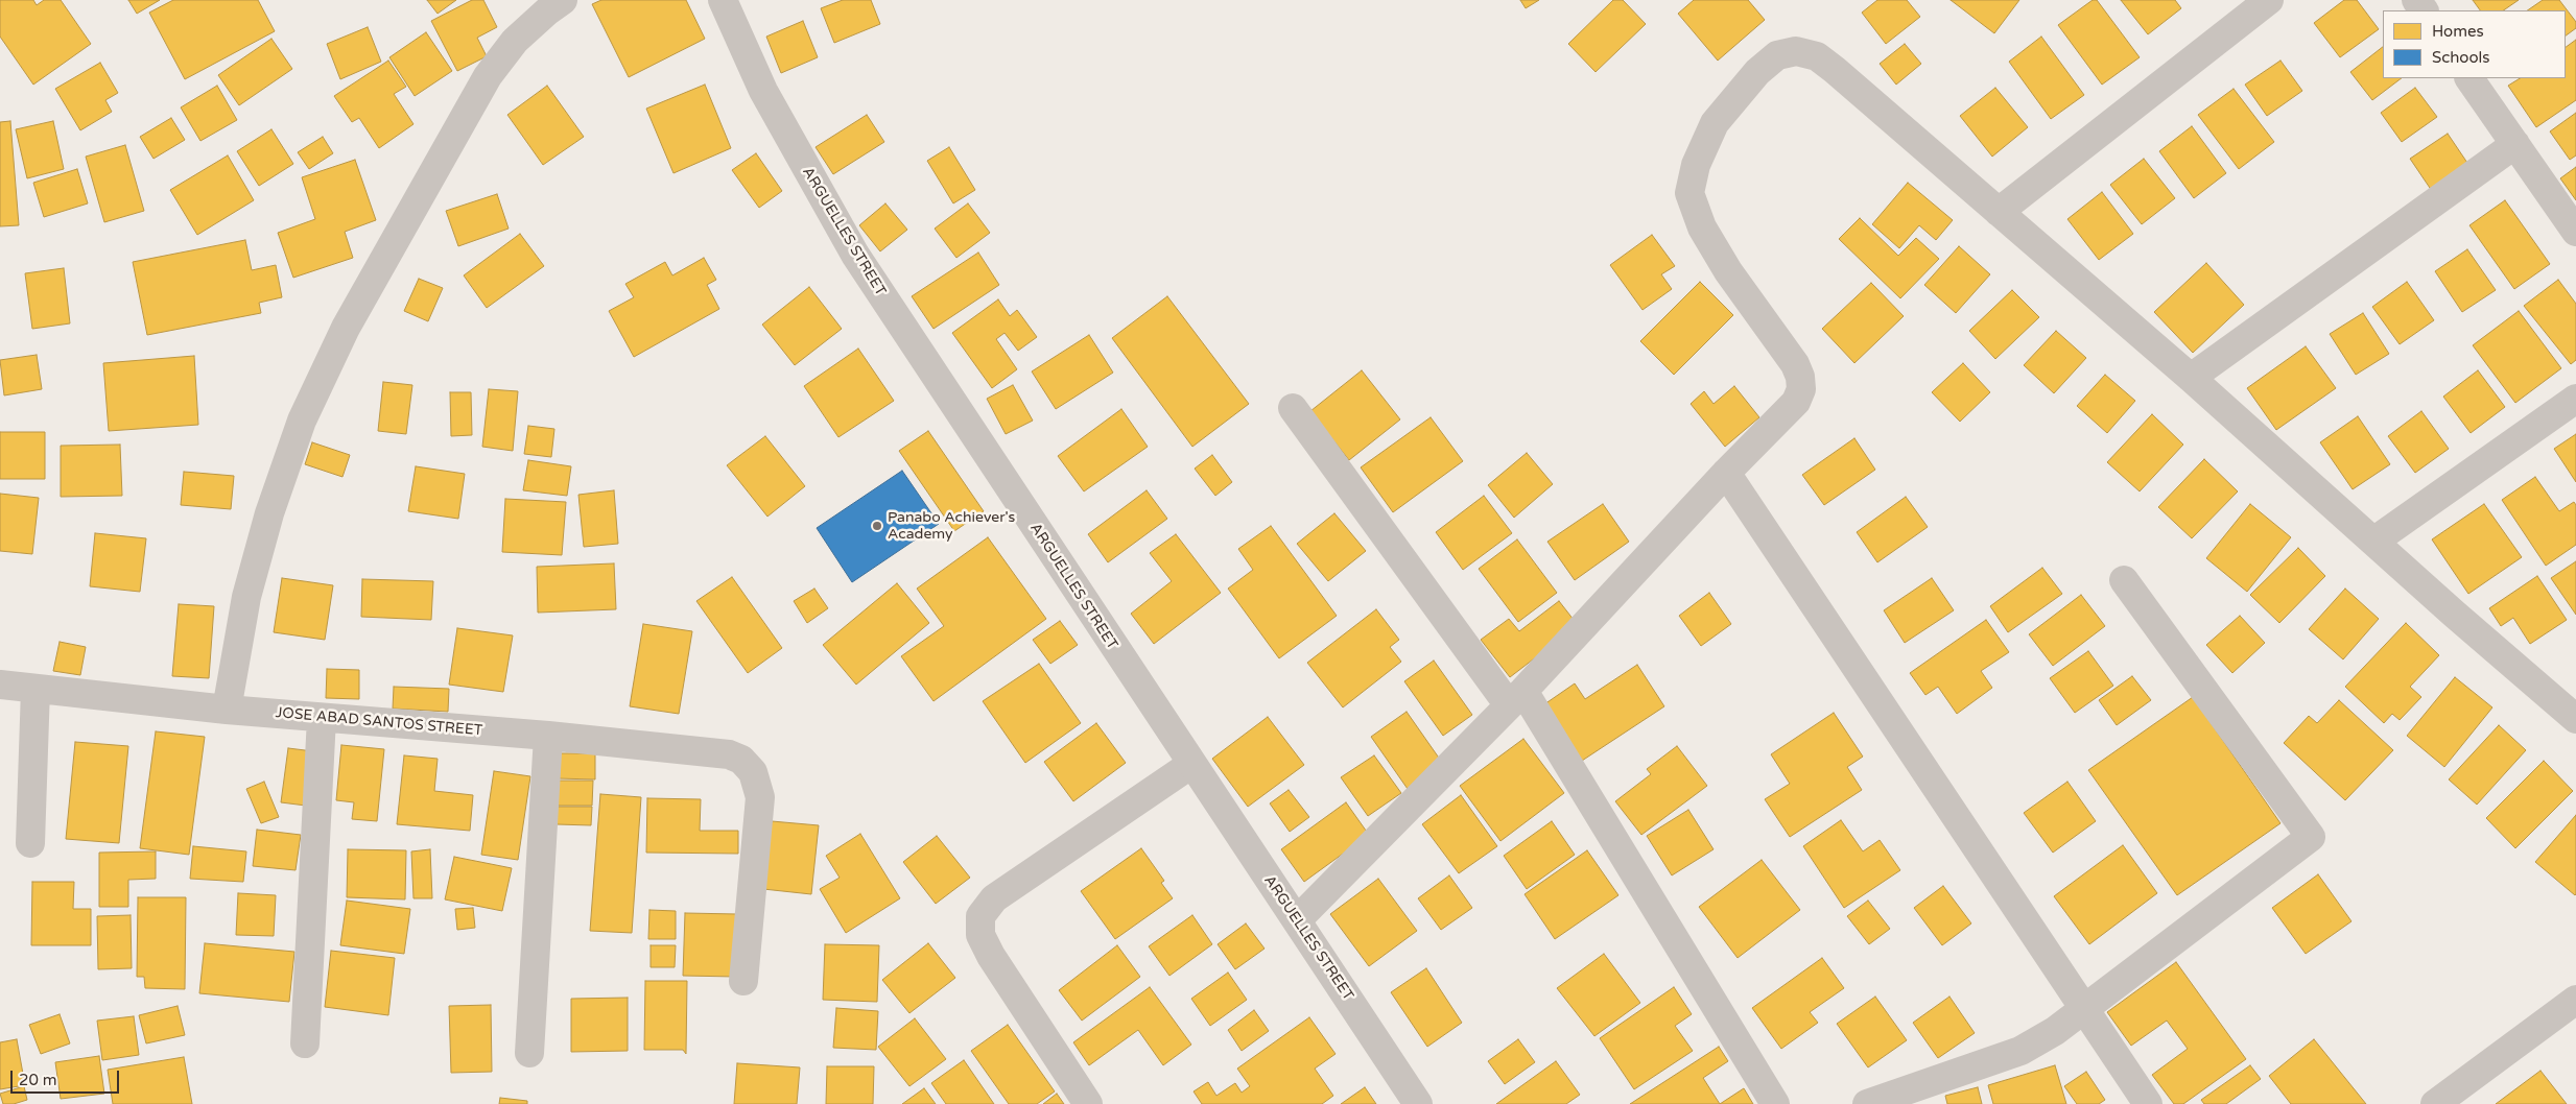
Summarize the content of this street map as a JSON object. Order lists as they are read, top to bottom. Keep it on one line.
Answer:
{"streets":{"street":["ARGUELLES STREET","JOSE ABAD SANTOS STREET"]},"places":["Panabo Achiever's Academy"],"legend":["Homes","Schools"],"scale_bar":"20 m"}
